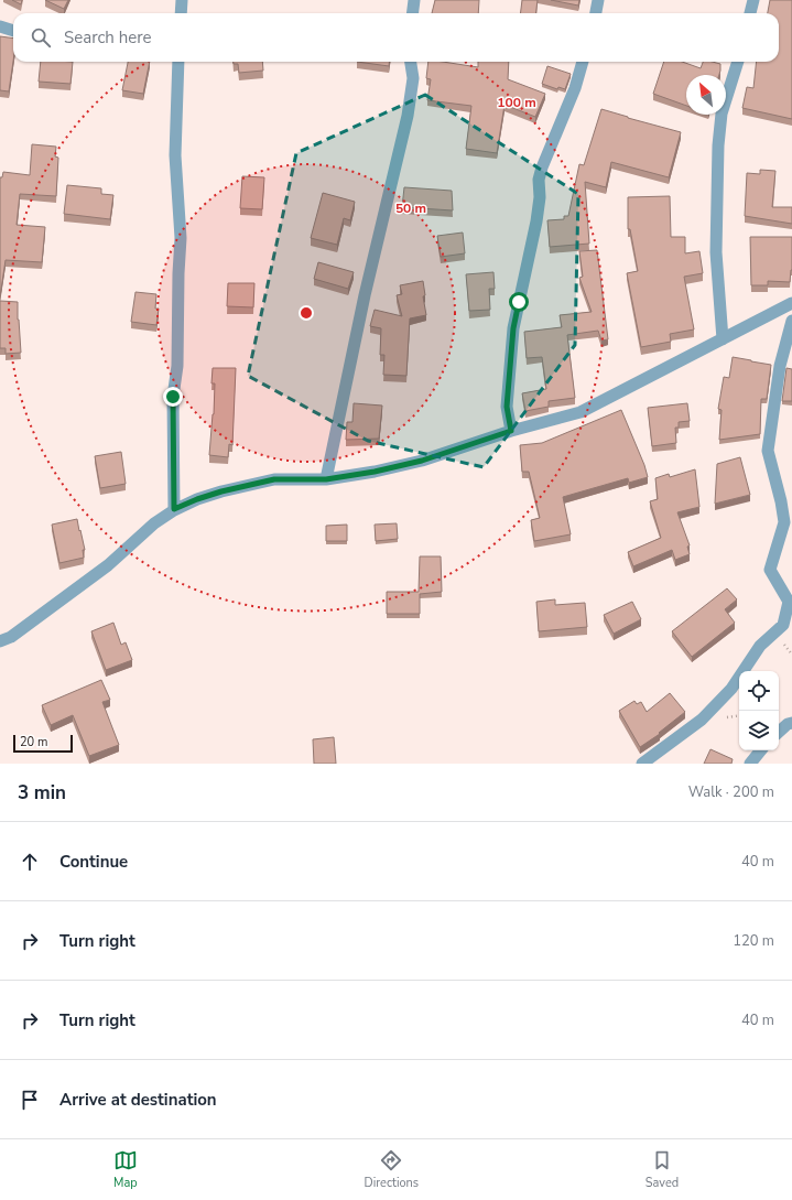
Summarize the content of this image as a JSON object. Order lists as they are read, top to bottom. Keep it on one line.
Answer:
{"scale_bar":"20 m","north":"top left","page":{"search":"Search here","scale":"20 m","heading":["3 min","Walk · 200 m"],"list":[["Continue","40 m"],["Turn right","120 m"],["Turn right","40 m"],"Arrive at destination"],"nav":["Map","Directions","Saved"]},"rings":["100 m","50 m"]}
